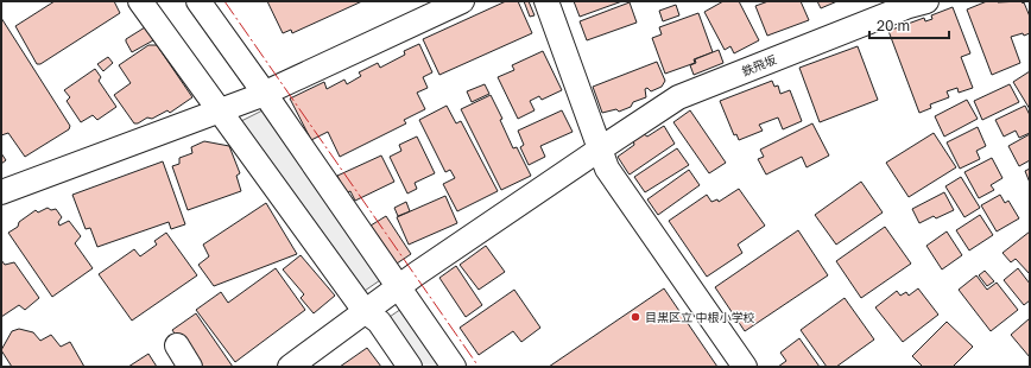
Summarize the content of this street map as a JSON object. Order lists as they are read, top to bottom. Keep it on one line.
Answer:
{"streets":{"street":["鉄飛坂"]},"places":["目黒区立 中根小学校"],"scale_bar":"20 m"}
